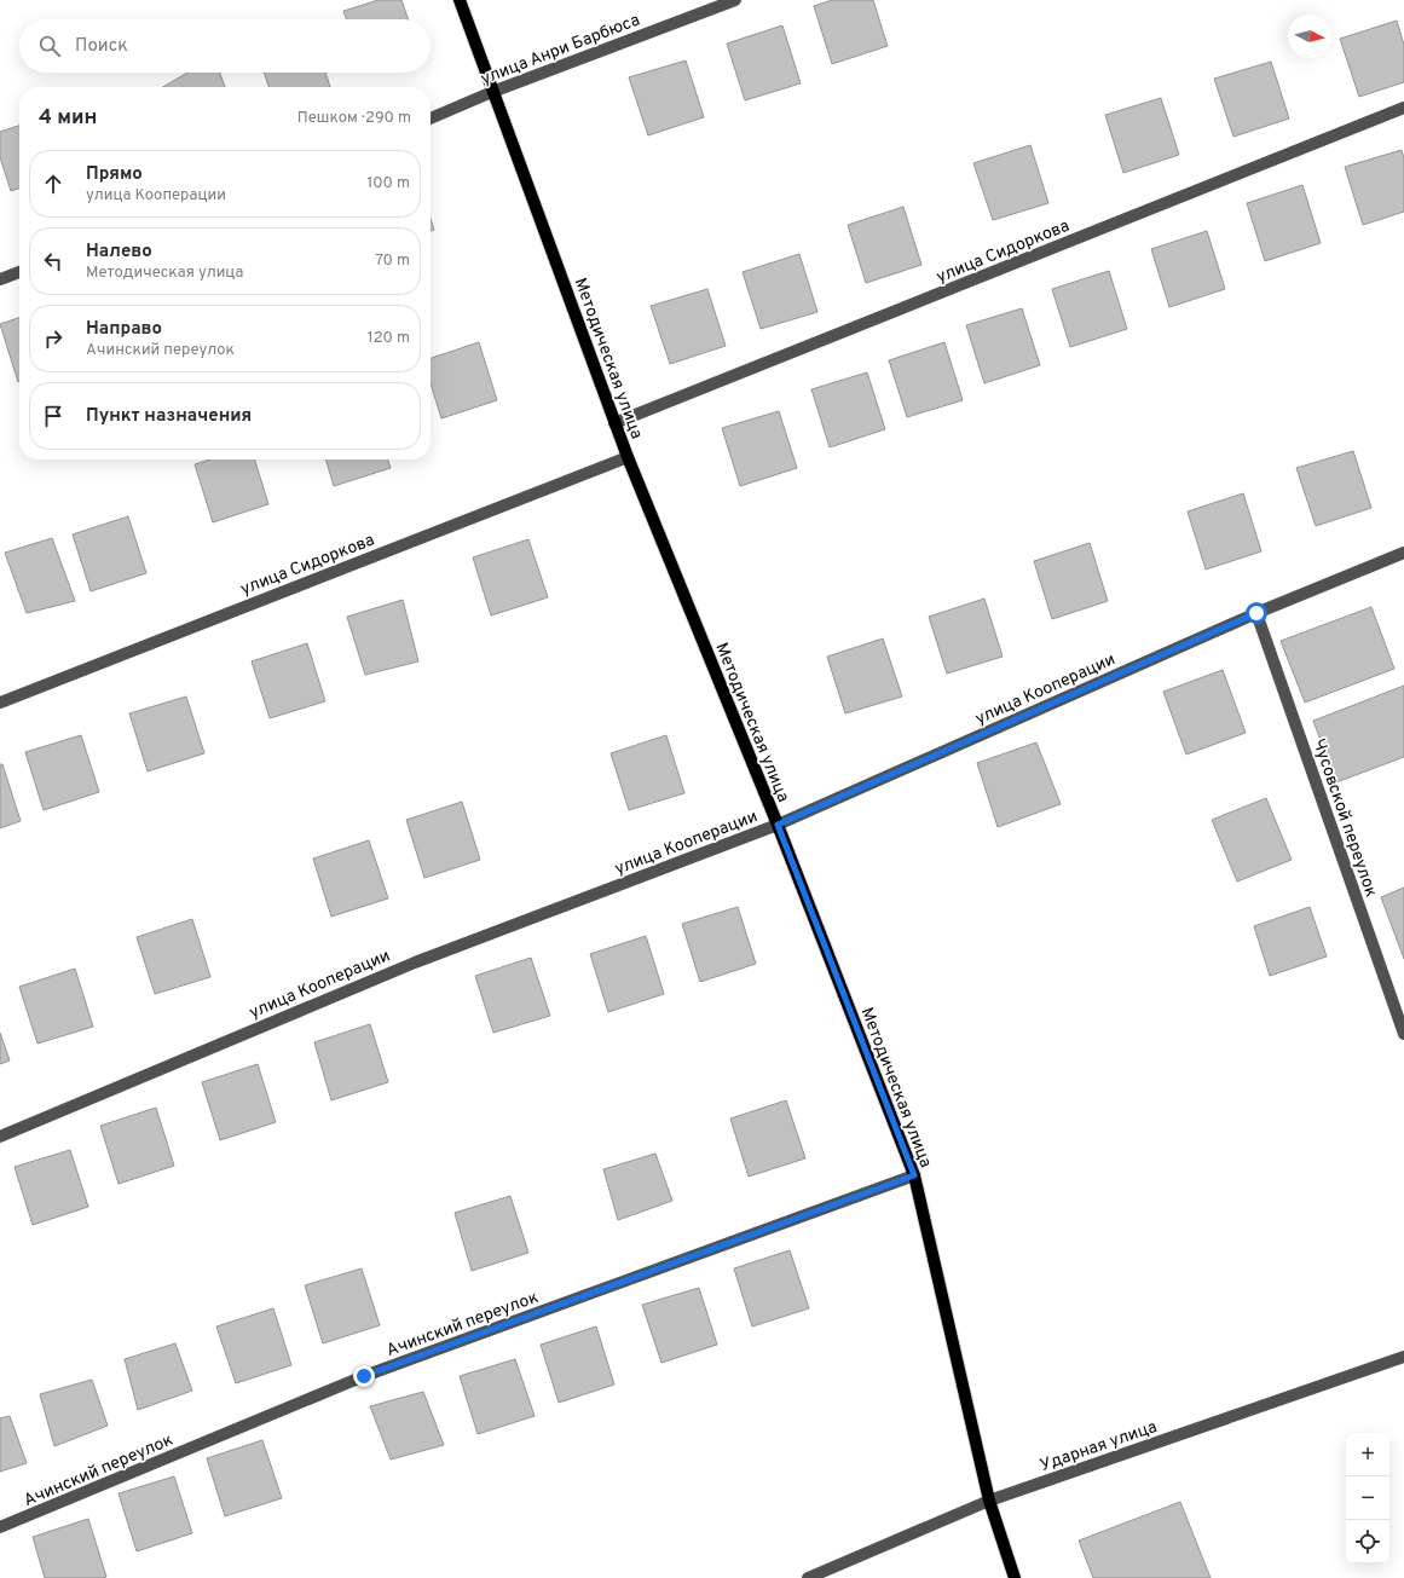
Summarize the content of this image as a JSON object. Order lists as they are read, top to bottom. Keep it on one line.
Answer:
{"streets":{"main road":["Методическая улица"],"street":["улица Анри Барбюса","улица Сидоркова","улица Кооперации","Чусовской переулок","Ачинский переулок","Ударная улица"]},"crossings":[["улица Анри Барбюса","Методическая улица"],["улица Сидоркова","Методическая улица"],["Методическая улица","улица Кооперации"],["Методическая улица","Ачинский переулок"],["Методическая улица","Ударная улица"],["улица Кооперации","Чусовской переулок"]],"north":"right","page":{"search":"Поиск","heading":["4 мин","Пешком · 290 m"],"list":[["Прямо","улица Кооперации","100 m"],["Налево","Методическая улица","70 m"],["Направо","Ачинский переулок","120 m"],"Пункт назначения"],"map_buttons":["+","−"]}}
